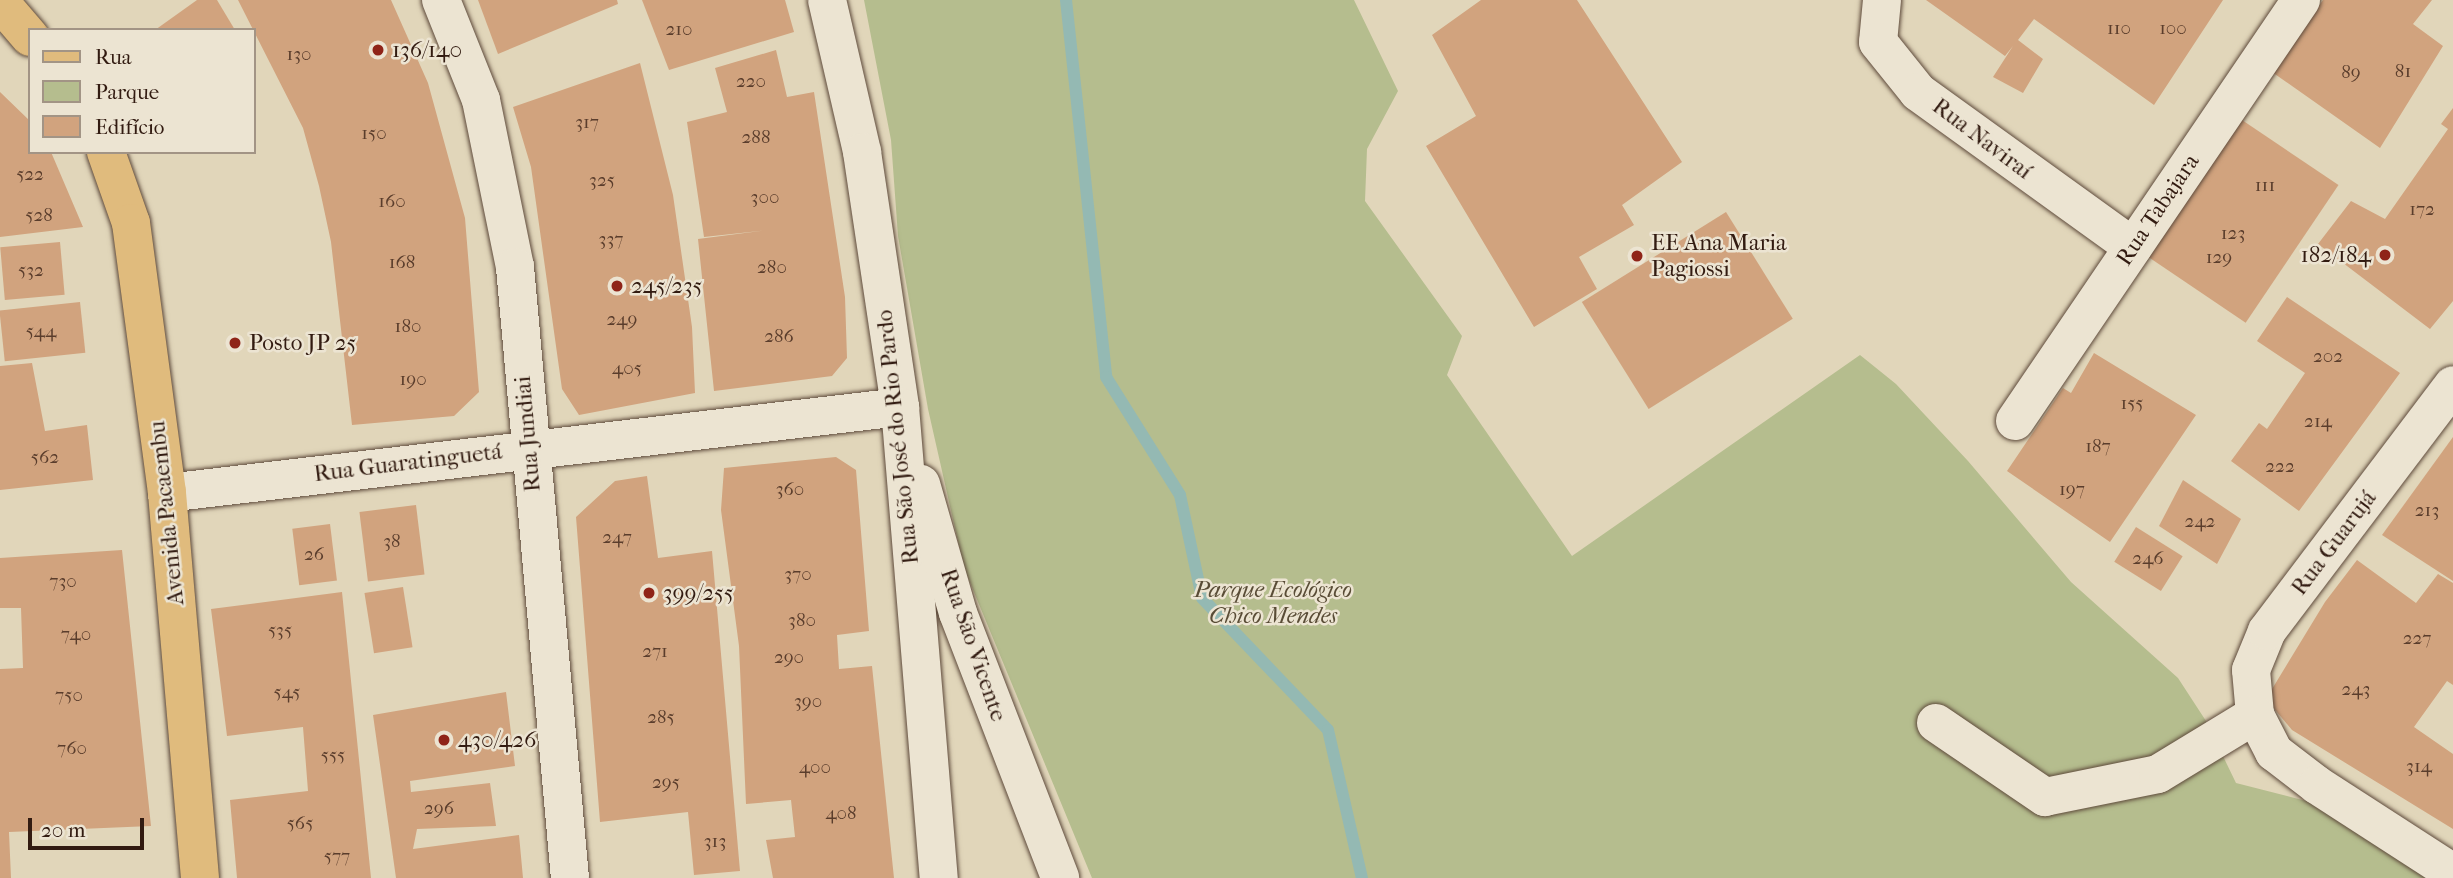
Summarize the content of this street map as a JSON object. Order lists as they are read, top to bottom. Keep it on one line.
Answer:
{"streets":{"main road":["Avenida Pacaembu"],"street":["Rua Naviraí","Rua Tabajara","Rua Jundiai","Rua São José do Rio Pardo","Rua Guaratinguetá","Rua Guarujá","Rua São Vicente"]},"crossings":[["Rua Naviraí","Rua Tabajara"],["Rua Jundiai","Rua Guaratinguetá"],["Rua São José do Rio Pardo","Rua Guaratinguetá"],["Rua São José do Rio Pardo","Rua São Vicente"],["Rua Guaratinguetá","Avenida Pacaembu"],["Rua Guaratinguetá","Rua São Vicente"]],"parks":["Parque Ecológico Chico Mendes"],"places":["136/140","182/184","EE Ana Maria Pagiossi","245/235","Posto JP 25","399/255","430/426"],"house_numbers":["110","100","210","130","81","89","220","317","150","288","522","325","111","300","160","172","528","123","337","129","168","280","532","249","180","544","286","202","405","190","155","214","187","562","222","360","197","213","242","247","38","26","246","370","730","380","535","740","227","271","290","243","545","750","390","285","760","555","314","400","295","296","408","565","313","577"],"legend":["Rua","Parque","Edifício"],"scale_bar":"20 m"}
